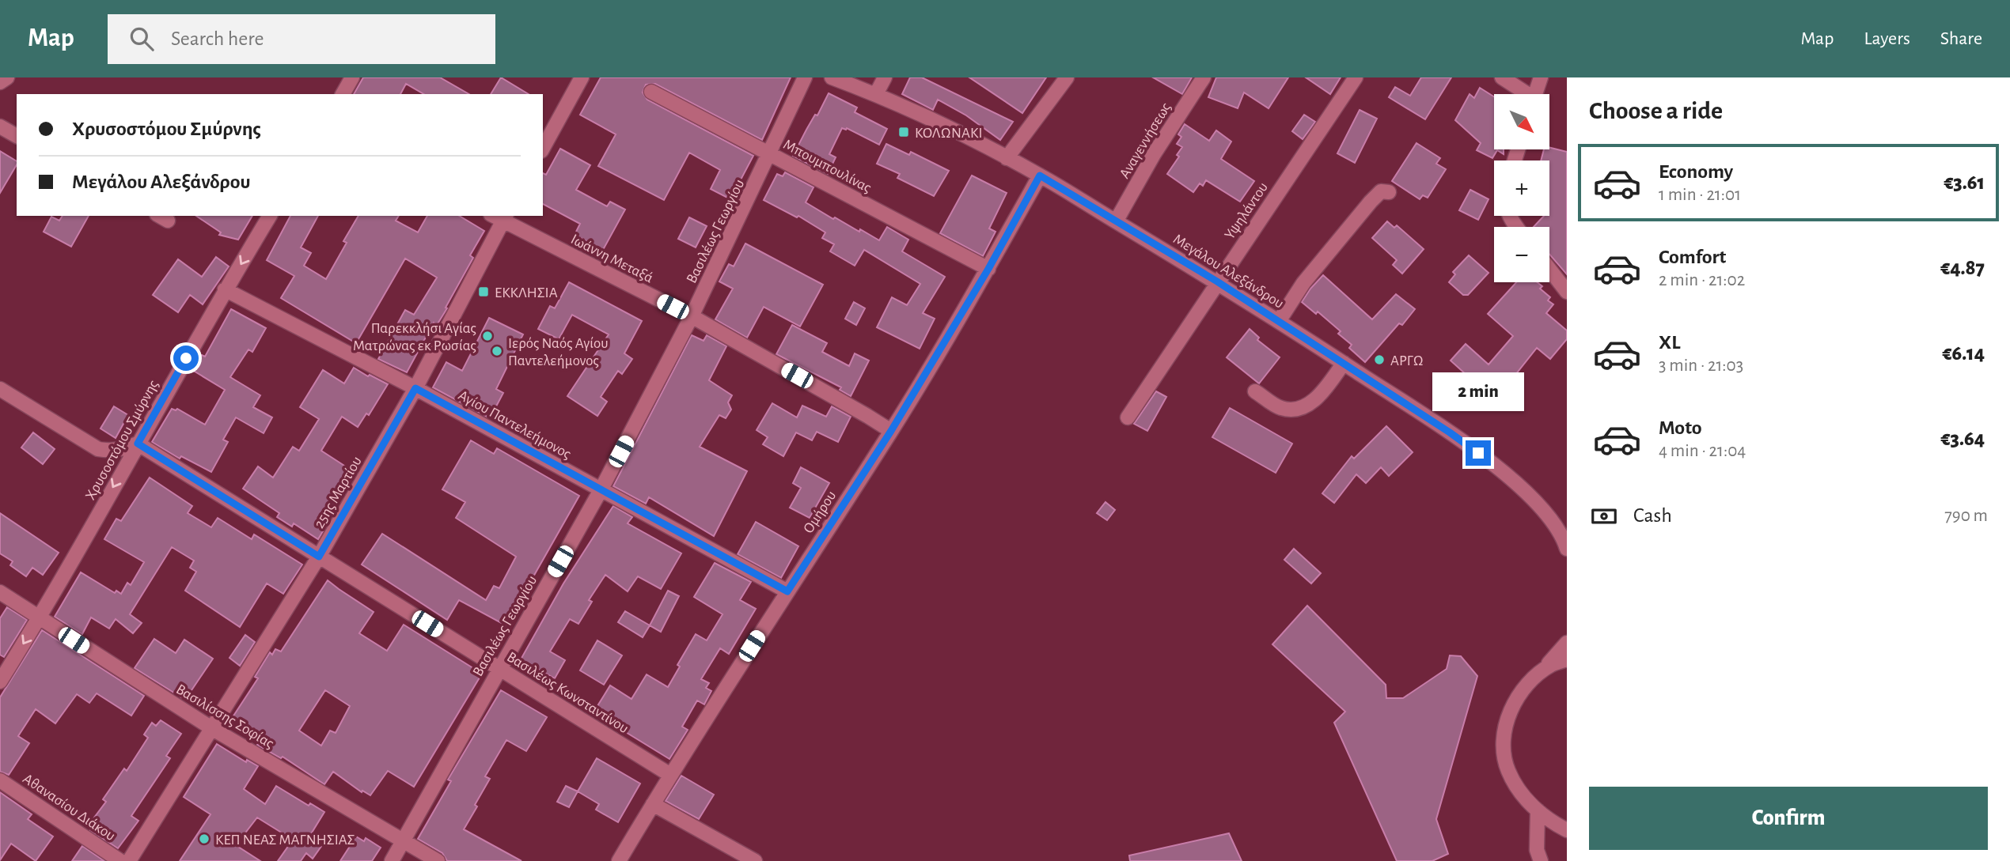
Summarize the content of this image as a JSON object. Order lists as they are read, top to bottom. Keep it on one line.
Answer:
{"streets":{"street":["Αναγεννήσεως","Μπουμπουλίνας","Υψηλάντου","Βασιλέως Γεωργίου","Ιωάννη Μεταξά","Μεγάλου Αλεξάνδρου","Αγίου Παντελεήμονος","Χρυσοστόμου Σμύρνης","25ης Μαρτίου","Ομήρου","Βασιλέως Κωνσταντίνου","Βασιλίσσης Σοφίας","Αθανασίου Διάκου"]},"crossings":[["Αναγεννήσεως","Μεγάλου Αλεξάνδρου"],["Μπουμπουλίνας","Βασιλέως Γεωργίου"],["Μπουμπουλίνας","Ομήρου"],["Υψηλάντου","Μεγάλου Αλεξάνδρου"],["Βασιλέως Γεωργίου","Ιωάννη Μεταξά"],["Βασιλέως Γεωργίου","Αγίου Παντελεήμονος"],["Βασιλέως Γεωργίου","Βασιλέως Κωνσταντίνου"],["Βασιλέως Γεωργίου","Βασιλίσσης Σοφίας"],["Ιωάννη Μεταξά","25ης Μαρτίου"],["Ιωάννη Μεταξά","Ομήρου"],["Μεγάλου Αλεξάνδρου","Ομήρου"],["Αγίου Παντελεήμονος","Χρυσοστόμου Σμύρνης"],["Αγίου Παντελεήμονος","25ης Μαρτίου"],["Αγίου Παντελεήμονος","Ομήρου"],["Χρυσοστόμου Σμύρνης","Βασιλέως Κωνσταντίνου"],["Χρυσοστόμου Σμύρνης","Βασιλίσσης Σοφίας"],["25ης Μαρτίου","Βασιλέως Κωνσταντίνου"],["25ης Μαρτίου","Βασιλίσσης Σοφίας"],["Ομήρου","Βασιλέως Κωνσταντίνου"]],"one_way":["Χρυσοστόμου Σμύρνης"],"places":{"transit":["ΚΟΛΩΝΑΚΙ","ΕΚΚΛΗΣΙΑ"],"other":["Παρεκκλήσι Αγίας Ματρώνας εκ Ρωσίας","Ιερός Ναός Αγίου Παντελεήμονος","ΑΡΓΩ","ΚΕΠ ΝΕΑΣ ΜΑΓΝΗΣΙΑΣ"]},"north":"bottom right","page":{"header":"Map","search":"Search here","nav":["Map","Layers","Share"],"heading":"Choose a ride","map_buttons":["+","−"],"banner":["Χρυσοστόμου Σμύρνης","Μεγάλου Αλεξάνδρου"],"list":[{"name":"Economy","note":"1 min · 21:01","value":"€3.61"},{"name":"Comfort","note":"2 min · 21:02","value":"€4.87"},{"name":"XL","note":"3 min · 21:03","value":"€6.14"},{"name":"Moto","note":"4 min · 21:04","value":"€3.64"}],"bubble":"2 min","pay":["Cash","790 m"],"buttons":"Confirm"}}
